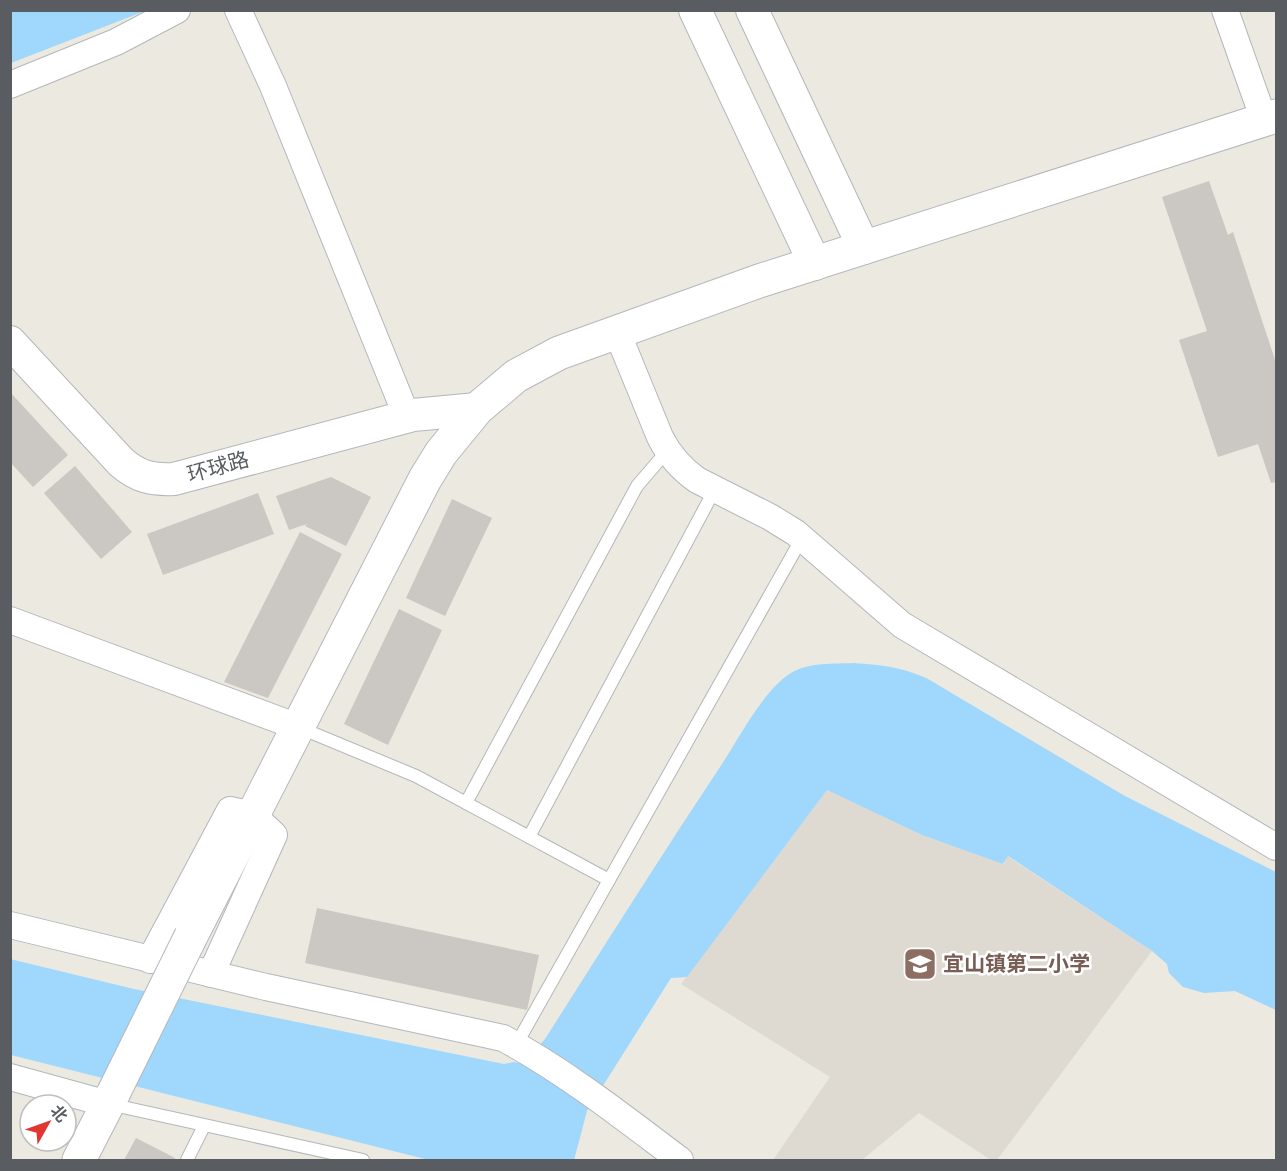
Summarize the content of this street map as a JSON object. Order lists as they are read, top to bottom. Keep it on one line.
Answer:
{"streets":{"street":["环球路"]},"places":{"school or university":["宜山镇第二小学"]},"north":"top right"}
